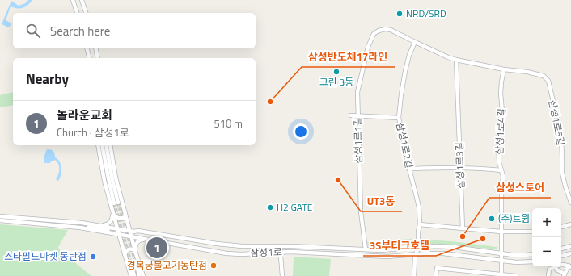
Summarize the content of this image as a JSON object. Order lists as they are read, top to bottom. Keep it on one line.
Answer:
{"streets":{"street":["삼성1로5길","삼성1로4길","삼성1로1길","삼성1로2길","삼성1로3길","삼성1로"]},"crossings":[["삼성1로5길","삼성1로4길"],["삼성1로4길","삼성1로"],["삼성1로1길","삼성1로2길"],["삼성1로1길","삼성1로"],["삼성1로2길","삼성1로"]],"places":["NRD/SRD","그린 3동","삼성반도체17라인","UT3동","H2 GATE","(주)트윔","삼성스토어","3S부티크호텔","스타필드마켓 동탄점","경복궁불고기동탄점"],"page":{"search":"Search here","heading":"Nearby","list":[{"mark":"1","name":"놀라운교회","note":"Church · 삼성1로","value":"510 m"}],"map_buttons":["+","−"],"pins":"1"}}
